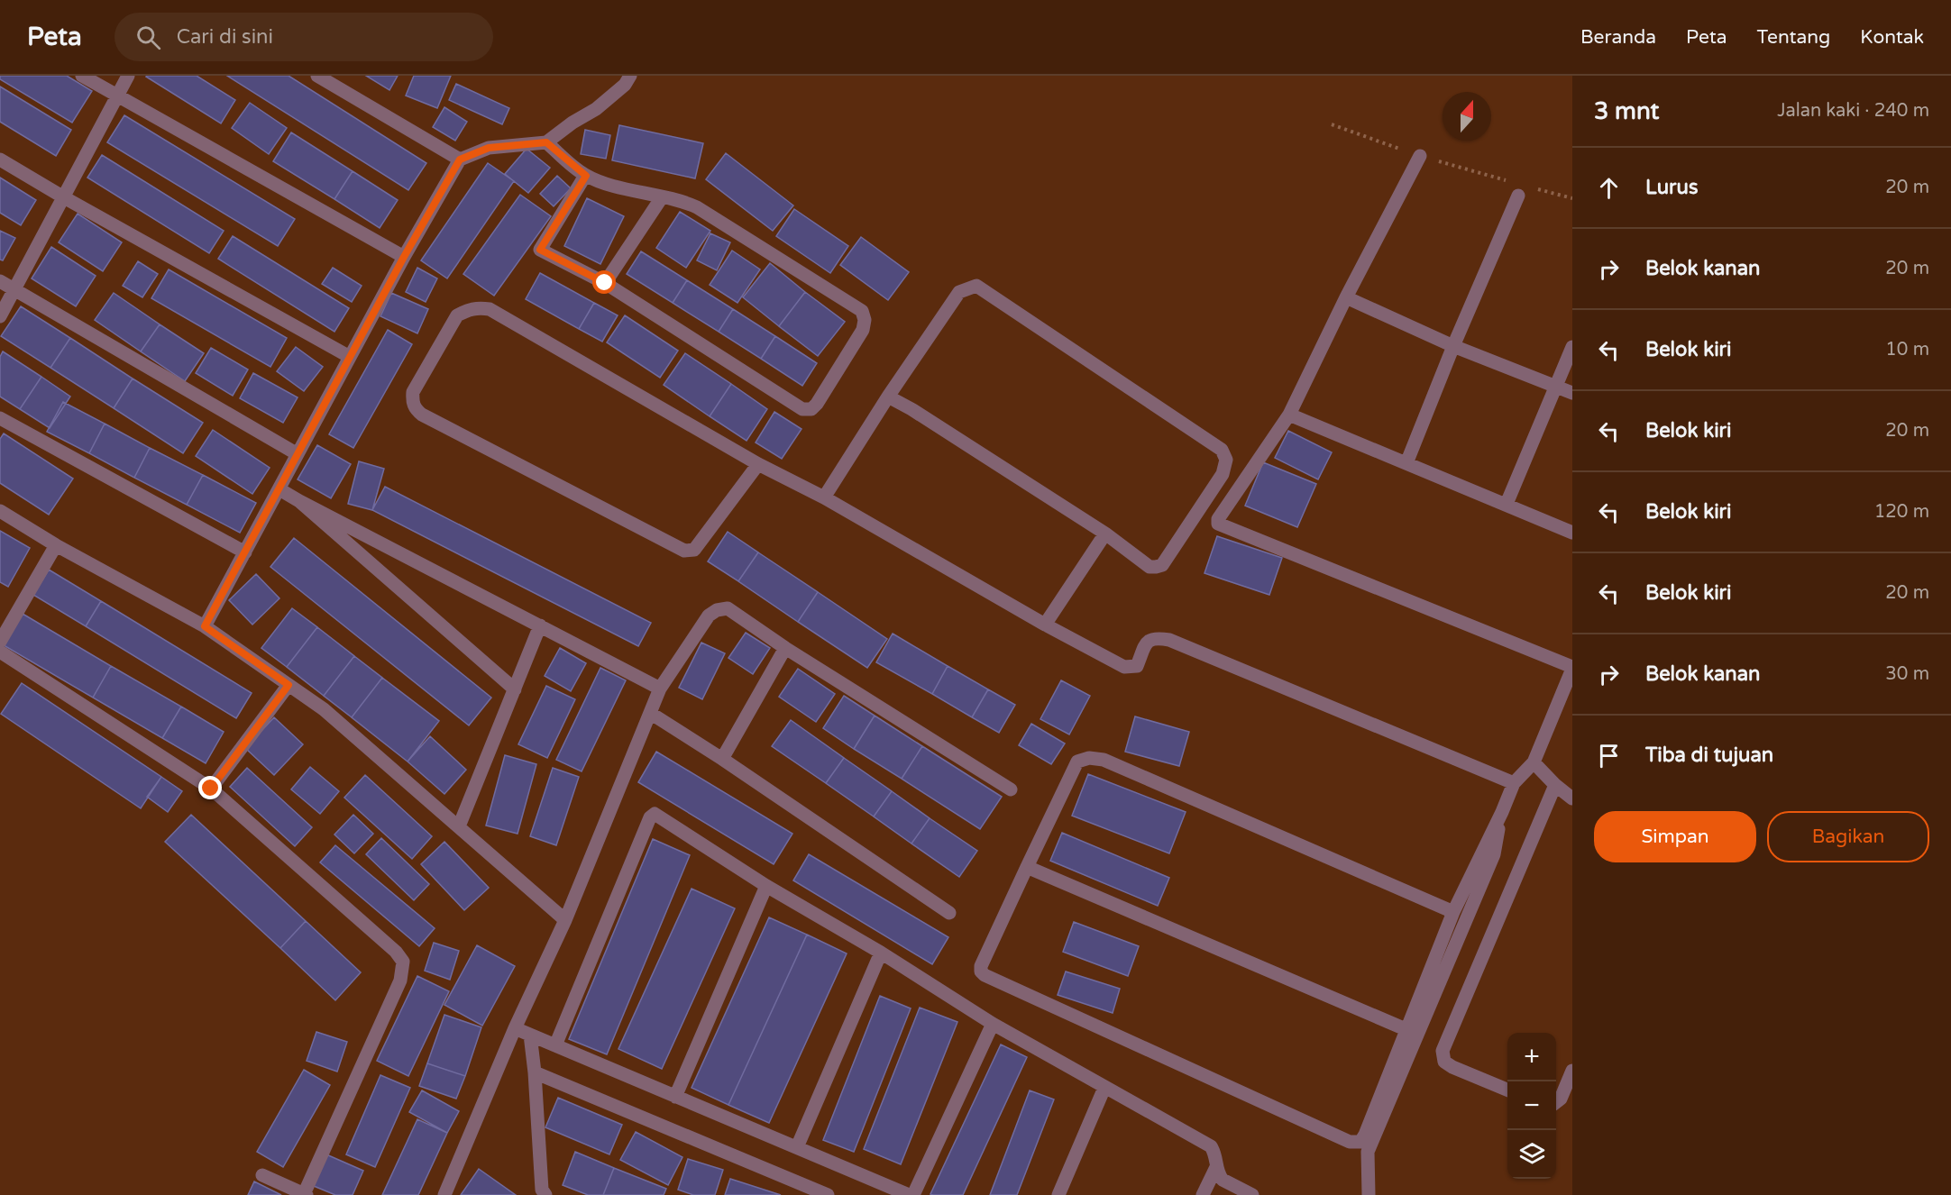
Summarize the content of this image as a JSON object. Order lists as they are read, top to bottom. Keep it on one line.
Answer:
{"north":"top","page":{"header":"Peta","search":"Cari di sini","nav":["Beranda","Peta","Tentang","Kontak"],"heading":["3 mnt","Jalan kaki · 240 m"],"list":[["Lurus","20 m"],["Belok kanan","20 m"],["Belok kiri","10 m"],["Belok kiri","20 m"],["Belok kiri","120 m"],["Belok kiri","20 m"],["Belok kanan","30 m"],"Tiba di tujuan"],"buttons":["Simpan","Bagikan"],"map_buttons":["+","−"]}}
